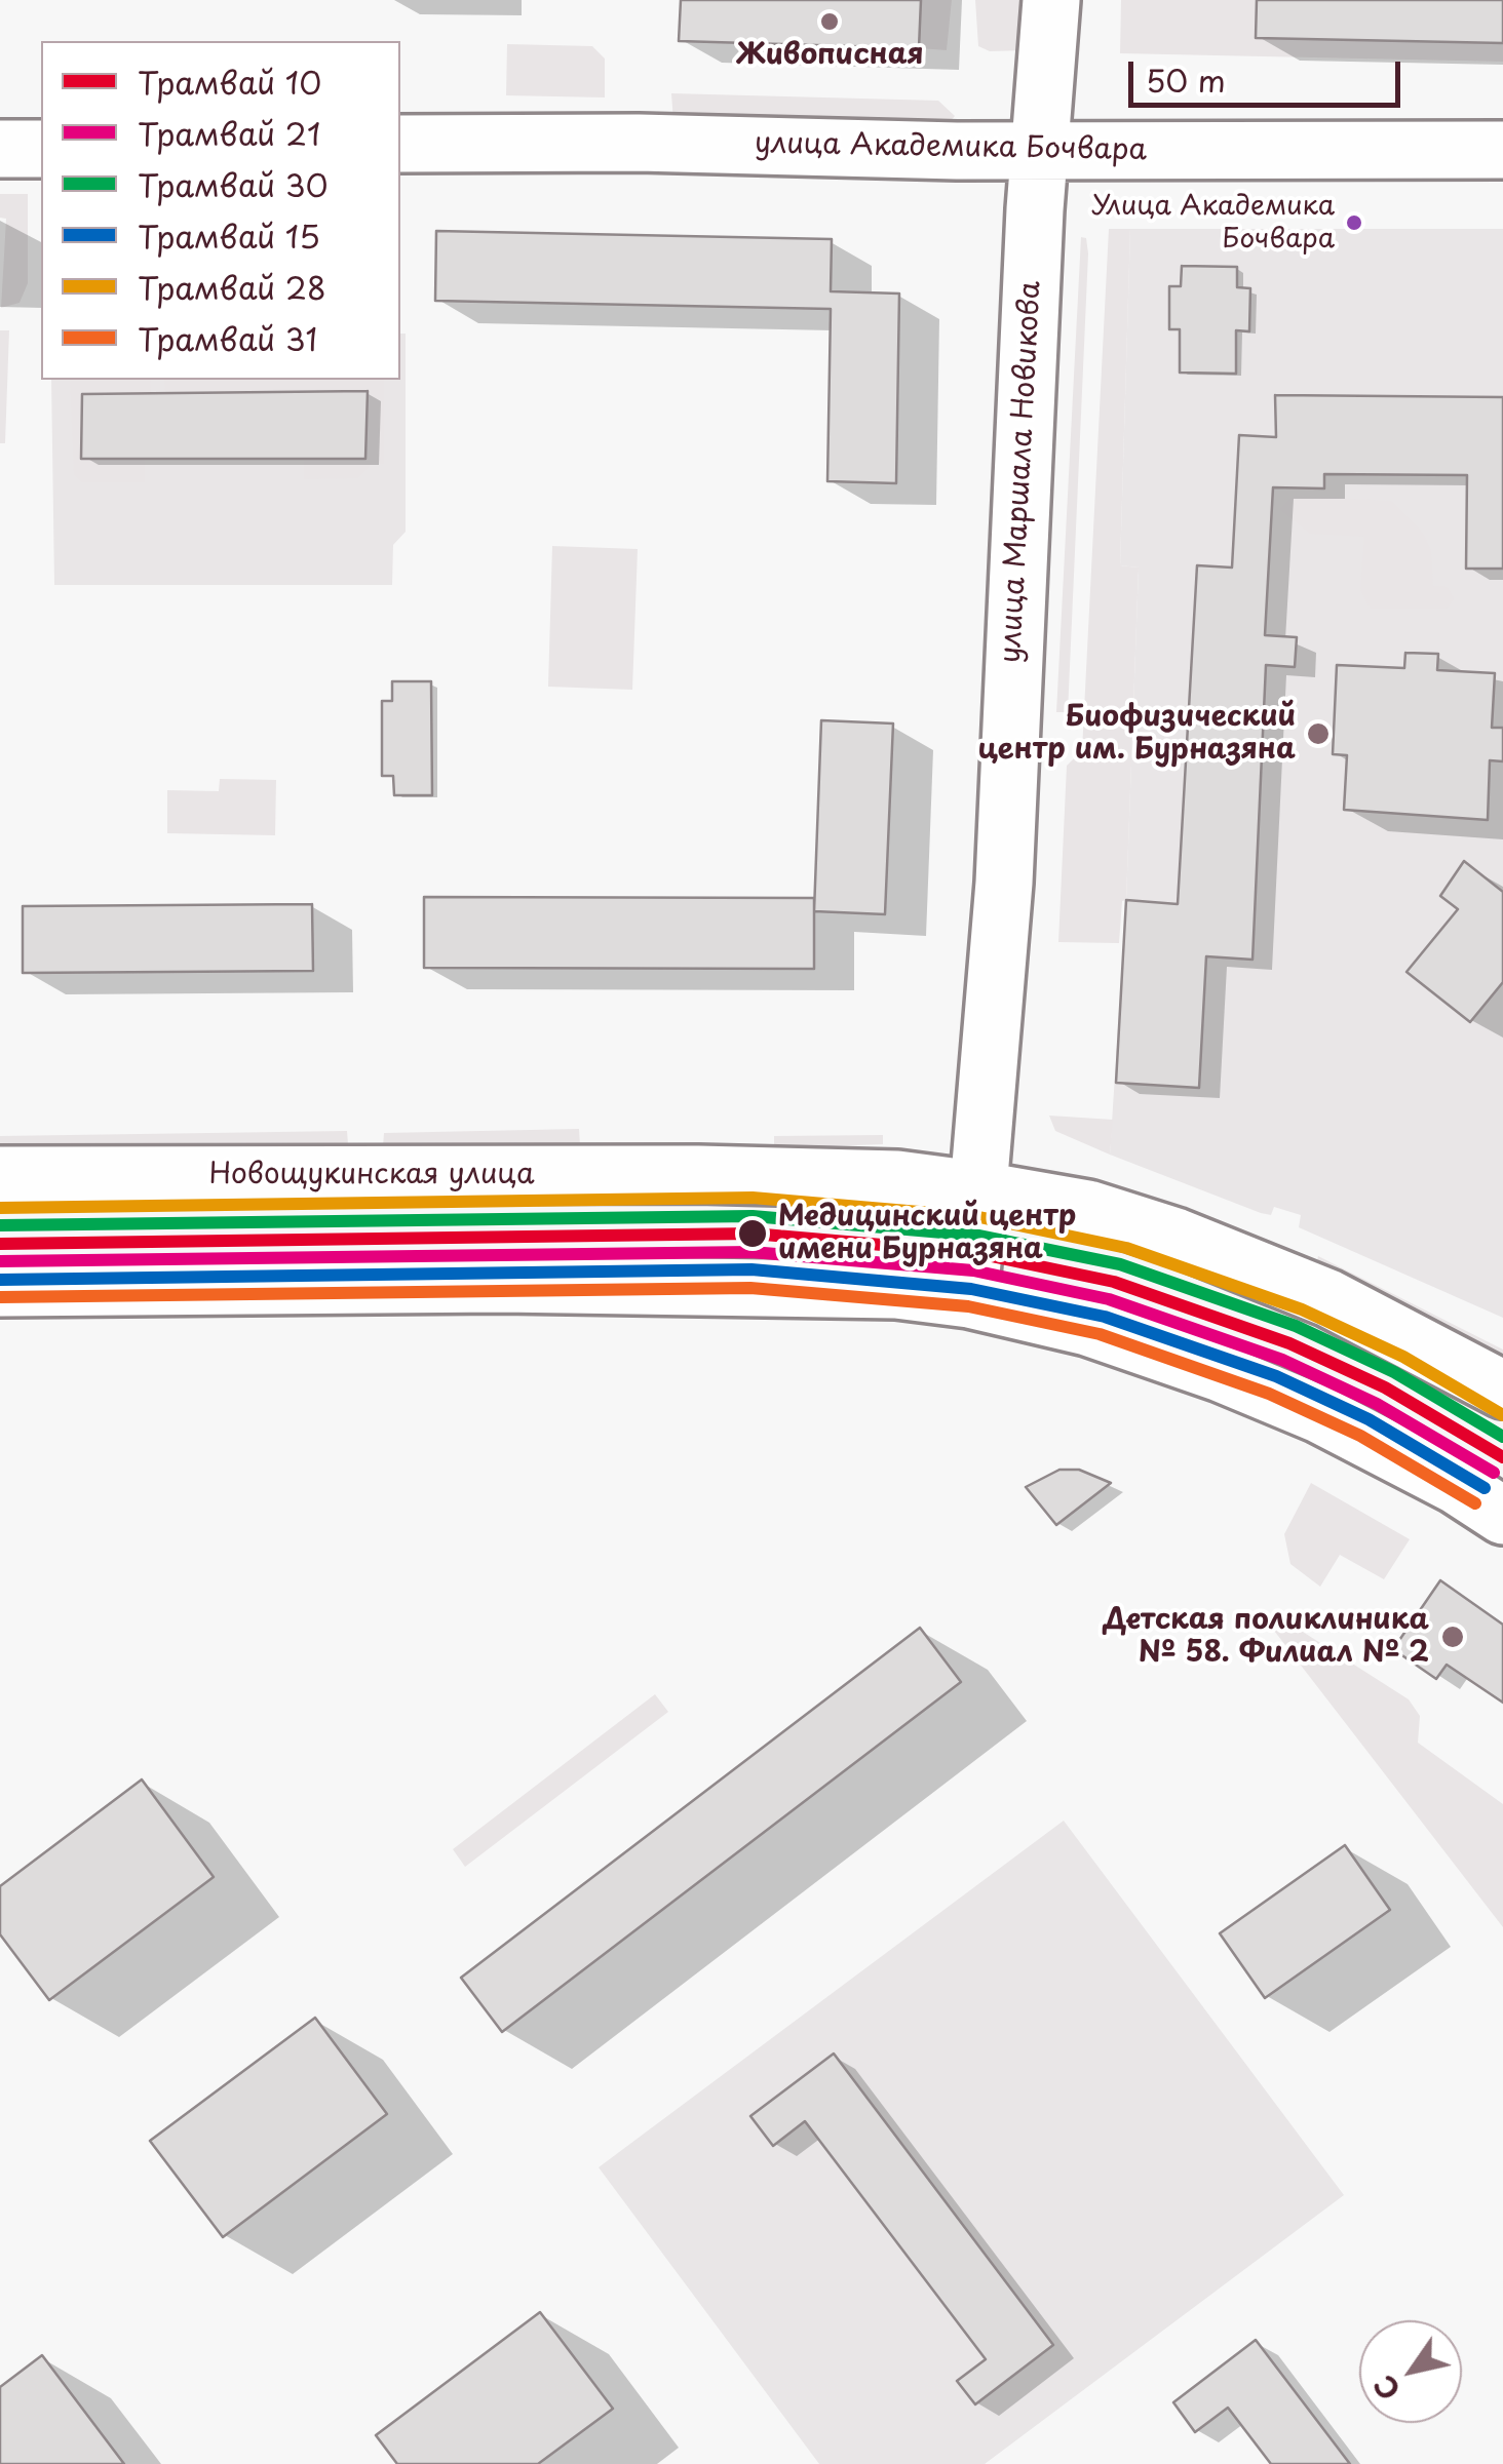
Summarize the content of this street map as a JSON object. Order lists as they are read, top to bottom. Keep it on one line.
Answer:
{"streets":{"main road":["улица Академика Бочвара","улица Маршала Новикова","Новощукинская улица"]},"crossings":[["улица Академика Бочвара","улица Маршала Новикова"],["улица Маршала Новикова","Новощукинская улица"]],"places":["Живописная","Улица Академика Бочвара","Биофизический центр им. Бурназяна","Медицинский центр имени Бурназяна","Детская поликлиника № 58. Филиал № 2"],"lines":["tram line 28","tram line 30","tram line 10","tram line 21","tram line 15","tram line 31"],"legend":["Трамвай 10","Трамвай 21","Трамвай 30","Трамвай 15","Трамвай 28","Трамвай 31"],"scale_bar":"50 m","north":"bottom left"}
